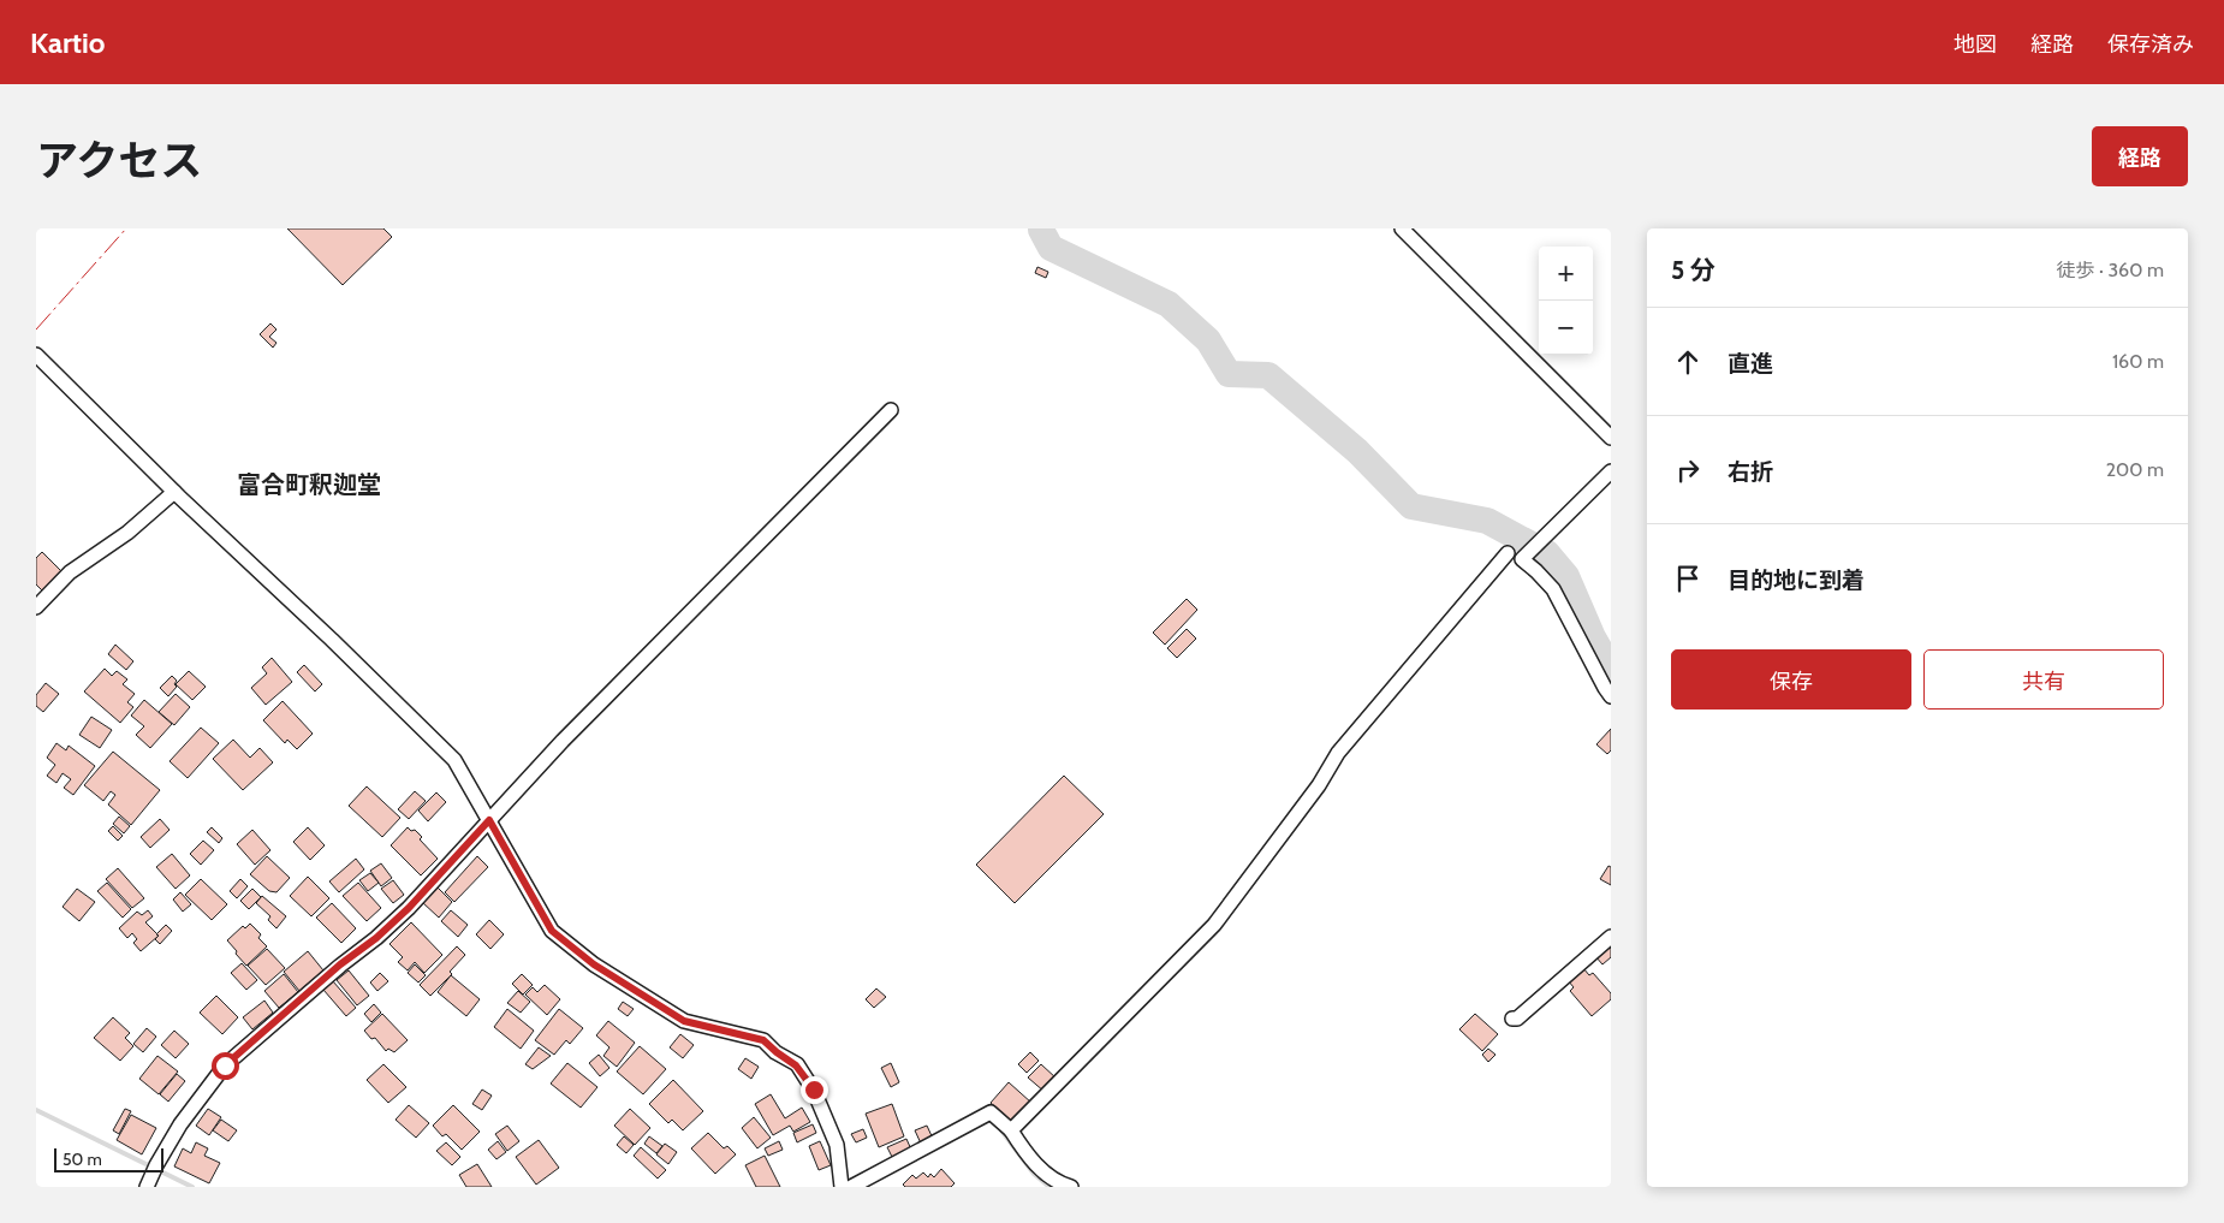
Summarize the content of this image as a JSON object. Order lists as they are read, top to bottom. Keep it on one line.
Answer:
{"districts":["富合町釈迦堂"],"scale_bar":"50 m","page":{"header":"Kartio","nav":["地図","経路","保存済み"],"title":"アクセス","buttons":["経路",["保存","共有"]],"heading":["5 分","徒歩 · 360 m"],"map_buttons":["+","−"],"list":[["直進","160 m"],["右折","200 m"],"目的地に到着"],"scale":"50 m"}}
